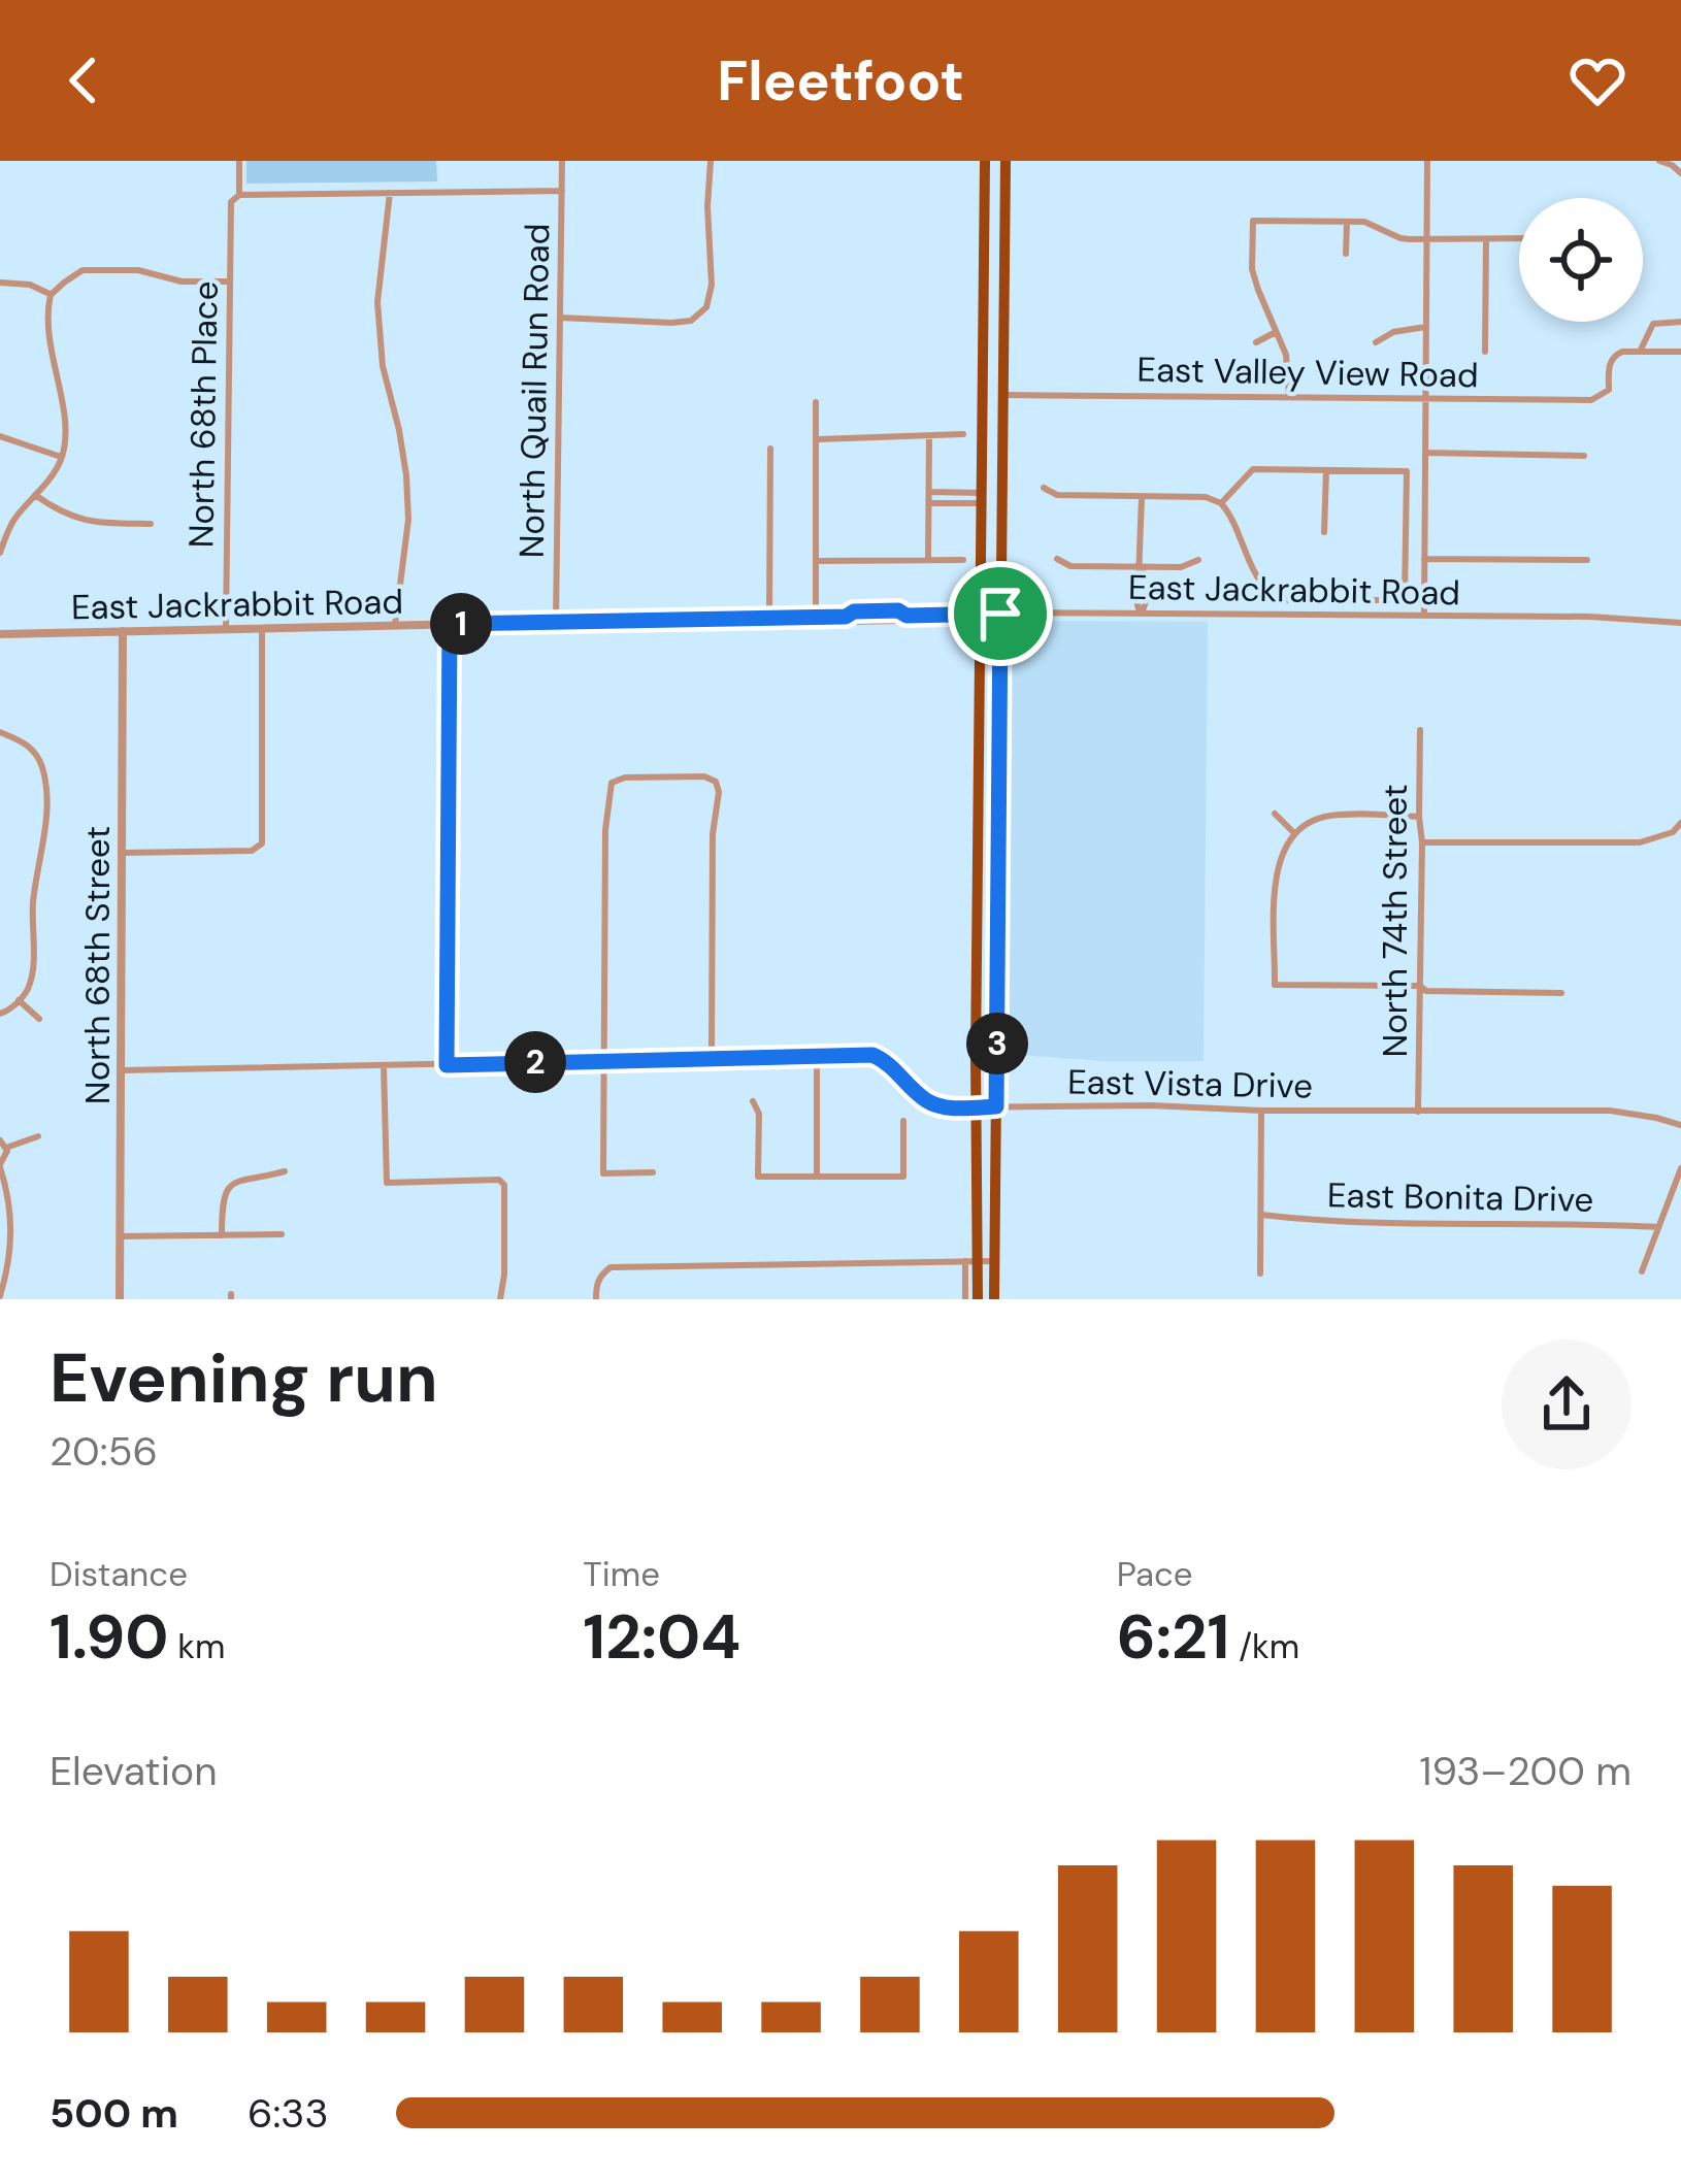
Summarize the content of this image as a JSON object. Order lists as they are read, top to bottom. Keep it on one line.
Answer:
{"streets":{"street":["East Valley View Road","North Quail Run Road","North 68th Place","East Jackrabbit Road","North 74th Street","North 68th Street","East Vista Drive","East Bonita Drive"]},"crossings":[["North Quail Run Road","East Jackrabbit Road"],["North 68th Place","East Jackrabbit Road"],["East Jackrabbit Road","North 68th Street"],["North 74th Street","East Vista Drive"],["North 68th Street","East Vista Drive"]],"page":{"header":"Fleetfoot","pins":["1","3","2"],"heading":["Evening run","20:56"],"stats":[["Distance","1.90 km"],["Time","12:04"],["Pace","6:21 /km"]],"chart":["Elevation","193–200 m"],"list":[{"name":"500 m","note":"6:33"}]}}
